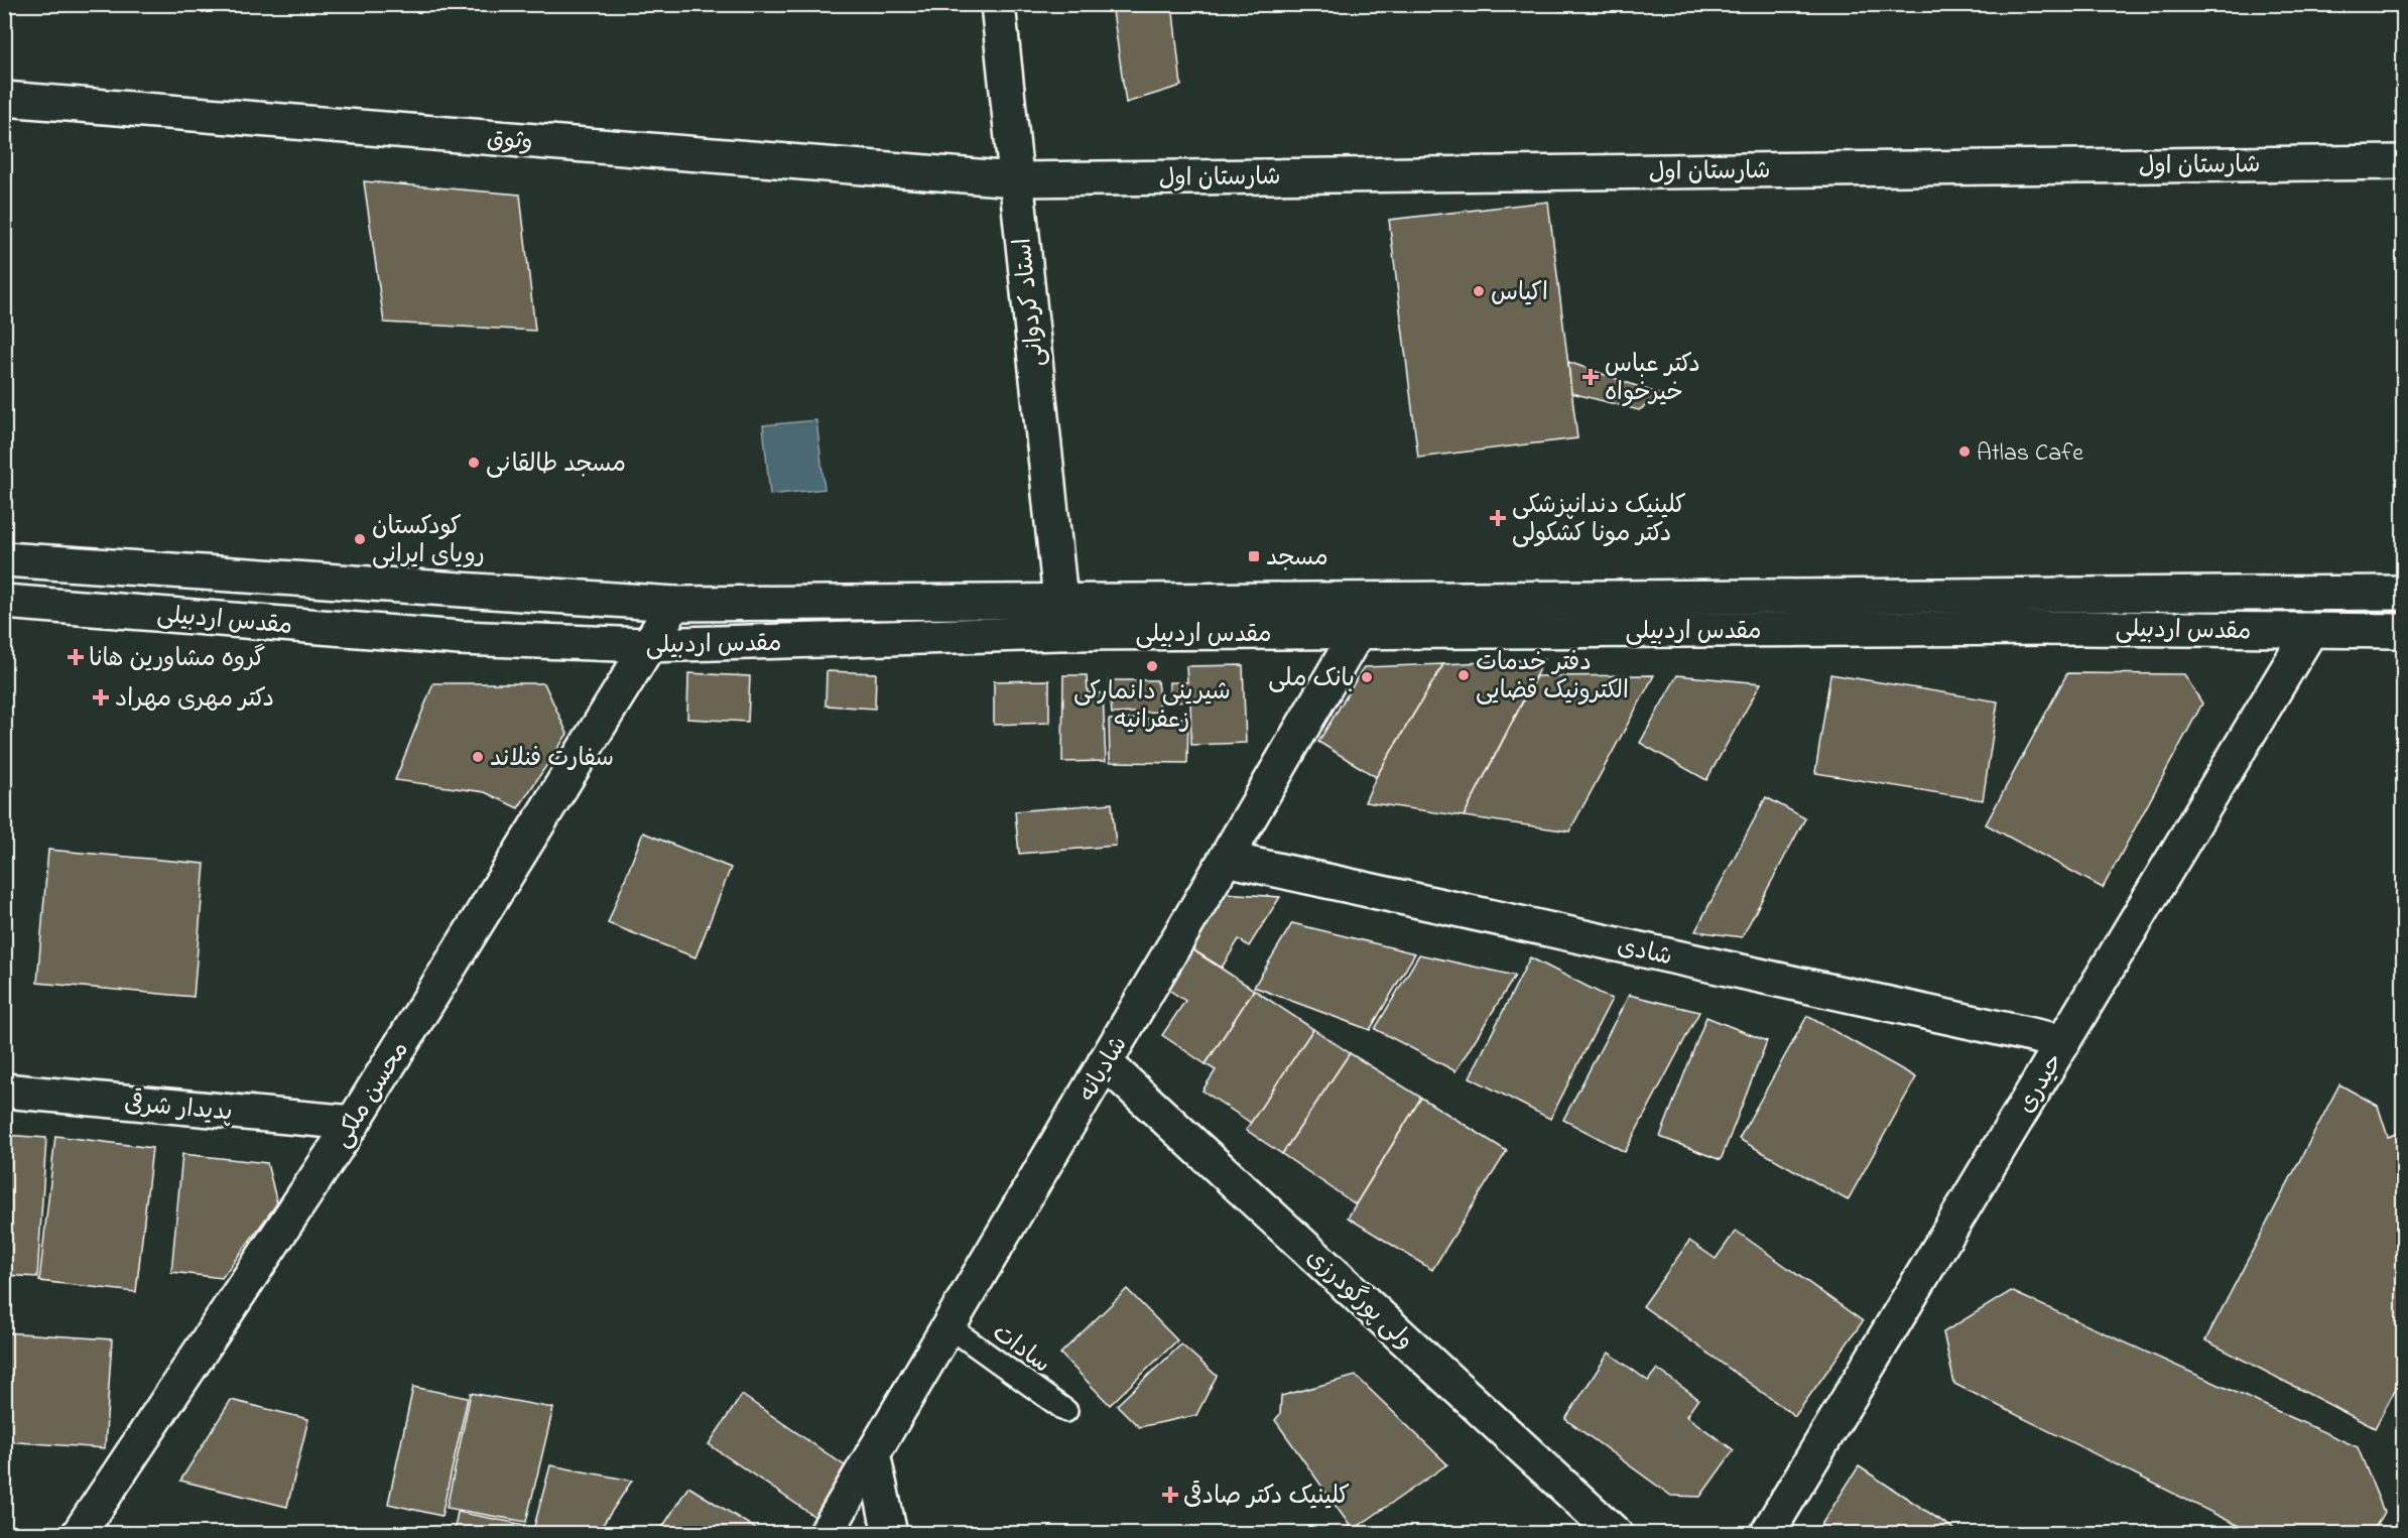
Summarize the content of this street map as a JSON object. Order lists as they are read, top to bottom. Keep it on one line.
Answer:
{"streets":{"street":["وثوق","شارستان اول","استاد کردوانی","مقدس اردبیلی","شادی","شادیانه","حیدری","محسن ملکی","پدیدار شرقی","ولی پورگودرزی"],"lane":["سادات"]},"crossings":[["وثوق","شارستان اول"],["وثوق","استاد کردوانی"],["شارستان اول","استاد کردوانی"],["استاد کردوانی","مقدس اردبیلی"],["مقدس اردبیلی","شادیانه"],["مقدس اردبیلی","حیدری"],["مقدس اردبیلی","محسن ملکی"],["شادی","شادیانه"],["شادی","حیدری"],["شادیانه","ولی پورگودرزی"],["شادیانه","سادات"],["محسن ملکی","پدیدار شرقی"]],"places":{"other":["اکیاس","Atlas Cafe","مسجد طالقانی","کودکستان رویای ایرانی","شیرینی دانمارکی زعفرانیه","دفتر خدمات الکترونیک قضایی","بانک ملی","سفارت فنلاند"],"health":["دکتر عباس خیرخواه","کلینیک دندانپزشکی دکتر مونا کشکولی","گروه مشاورین هانا","دکتر مهری مهراد","کلینیک دکتر صادقی"],"transit":["مسجد"]}}
